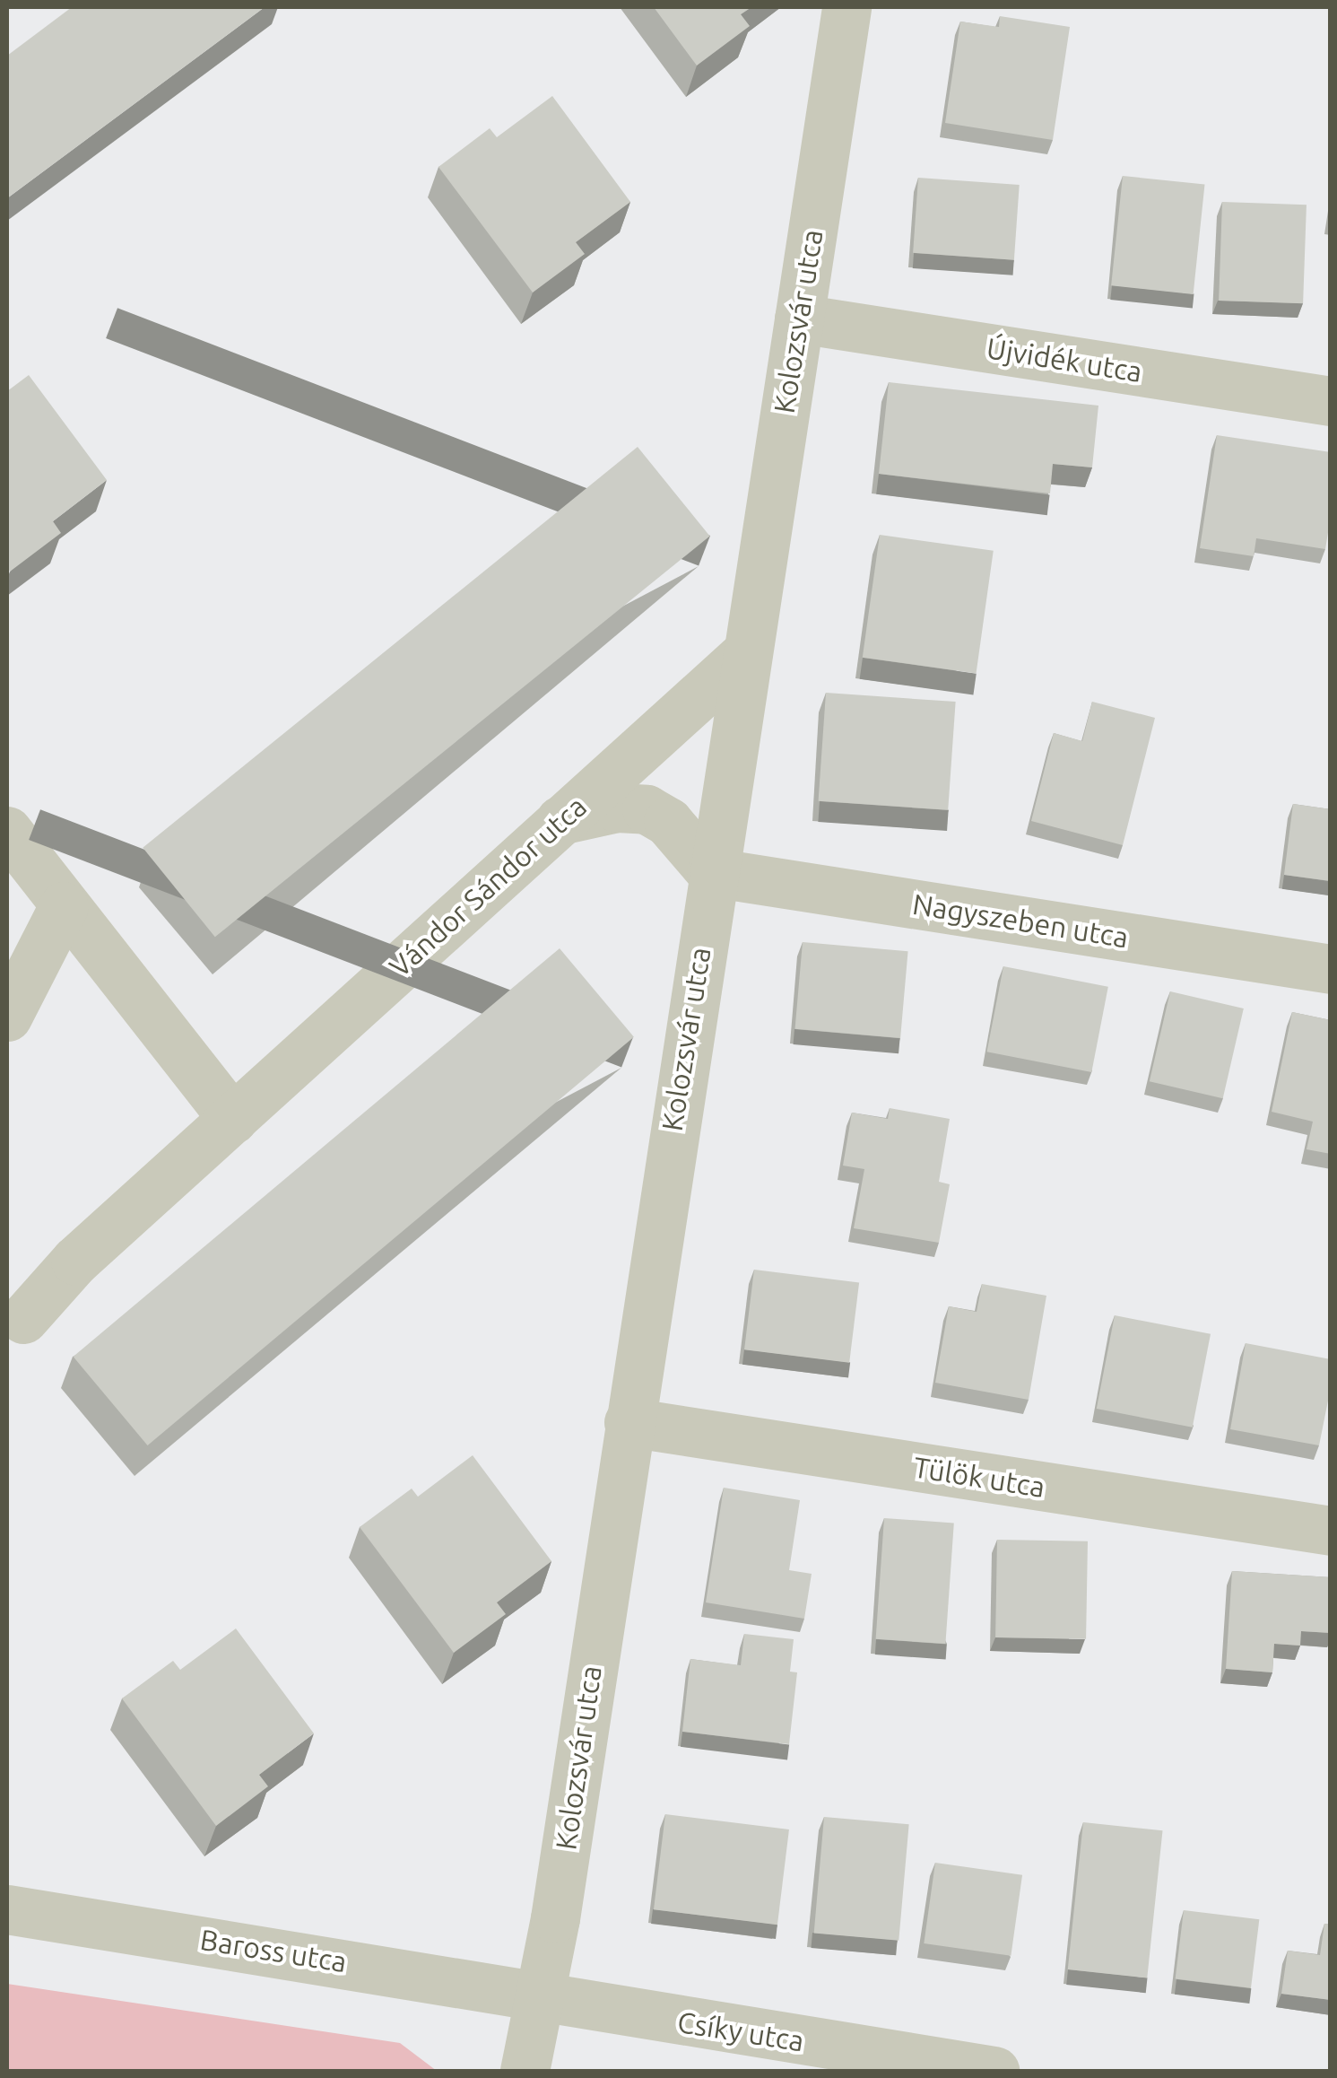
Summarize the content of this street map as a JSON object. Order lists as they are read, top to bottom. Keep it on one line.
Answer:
{"streets":{"street":["Kolozsvár utca","Újvidék utca","Vándor Sándor utca","Nagyszeben utca","Tülök utca","Baross utca","Csíky utca"]},"crossings":[["Kolozsvár utca","Újvidék utca"],["Kolozsvár utca","Vándor Sándor utca"],["Kolozsvár utca","Nagyszeben utca"],["Kolozsvár utca","Tülök utca"],["Kolozsvár utca","Baross utca"],["Kolozsvár utca","Csíky utca"],["Baross utca","Csíky utca"]]}
